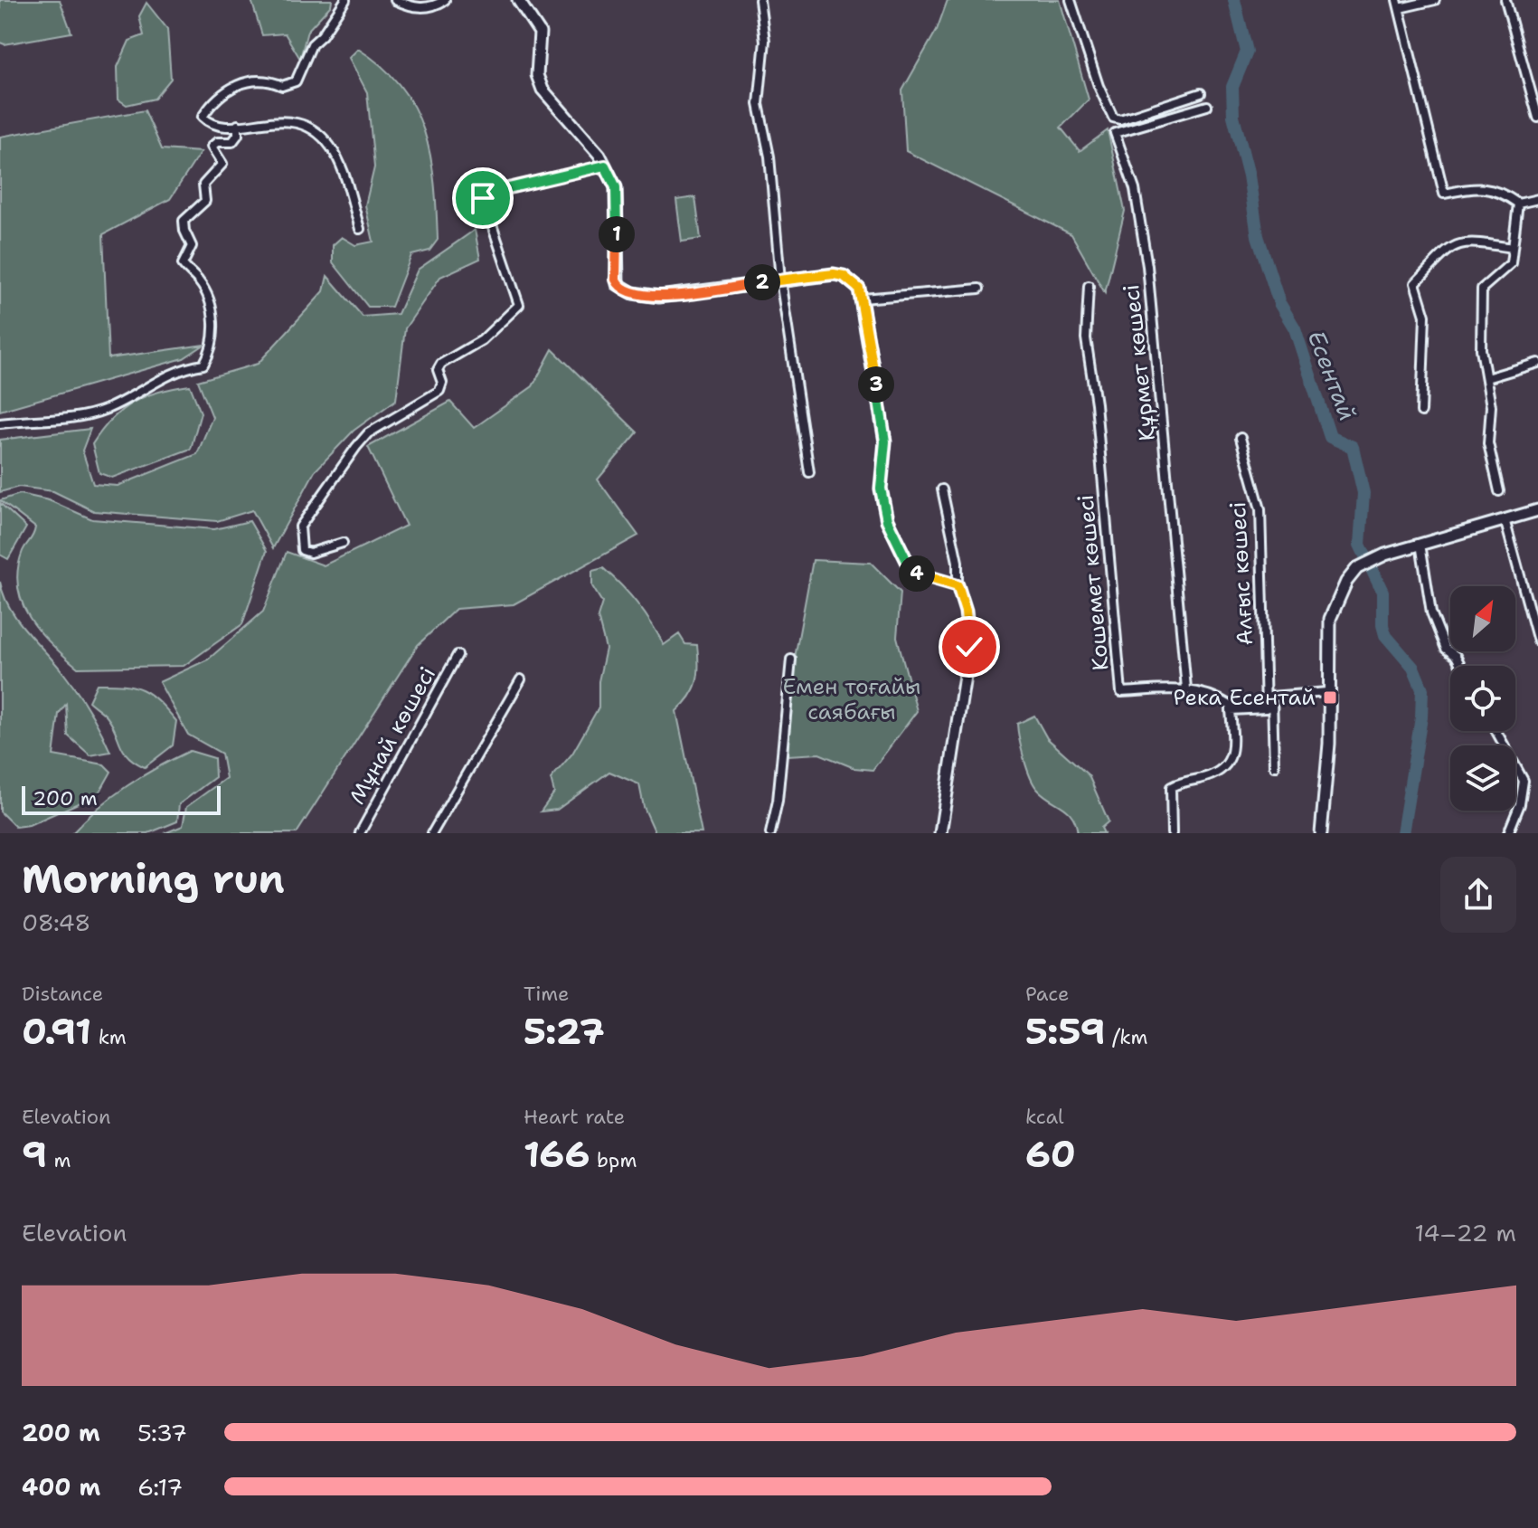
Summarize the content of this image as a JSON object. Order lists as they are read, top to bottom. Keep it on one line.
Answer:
{"streets":{"street":["Құрмет көшесі","Алғыс көшесі","Кошемет көшесі","Мұнай көшесі"]},"crossings":[["Құрмет көшесі","Кошемет көшесі"],["Алғыс көшесі","Кошемет көшесі"]],"water":["Есентай"],"parks":["Емен тоғайы саябағы"],"places":{"transit":["Река Есентай"]},"scale_bar":"200 m","north":"top right","page":{"pins":["1","2","3","4"],"scale":"200 m","heading":["Morning run","08:48"],"stats":[["Distance","0.91 km"],["Time","5:27"],["Pace","5:59 /km"],["Elevation","9 m"],["Heart rate","166 bpm"],["kcal","60"]],"chart":["Elevation","14–22 m"],"list":[{"name":"200 m","note":"5:37"},{"name":"400 m","note":"6:17"}]}}
